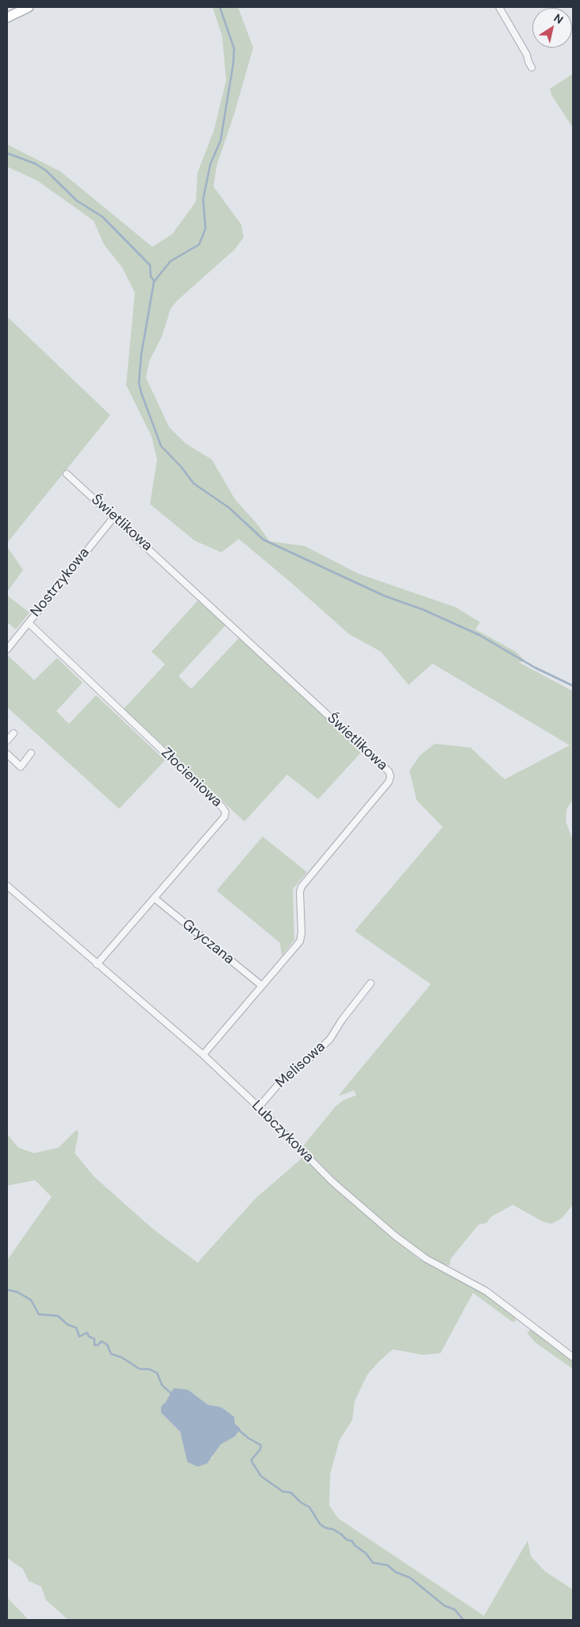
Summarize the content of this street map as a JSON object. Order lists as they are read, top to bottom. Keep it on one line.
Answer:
{"streets":{"street":["Świetlikowa","Nostrzykowa","Złocieniowa","Gryczana","Melisowa","Lubczykowa"]},"crossings":[["Świetlikowa","Nostrzykowa"],["Świetlikowa","Gryczana"],["Świetlikowa","Lubczykowa"],["Nostrzykowa","Złocieniowa"],["Złocieniowa","Gryczana"],["Złocieniowa","Lubczykowa"],["Melisowa","Lubczykowa"]],"north":"top right"}
